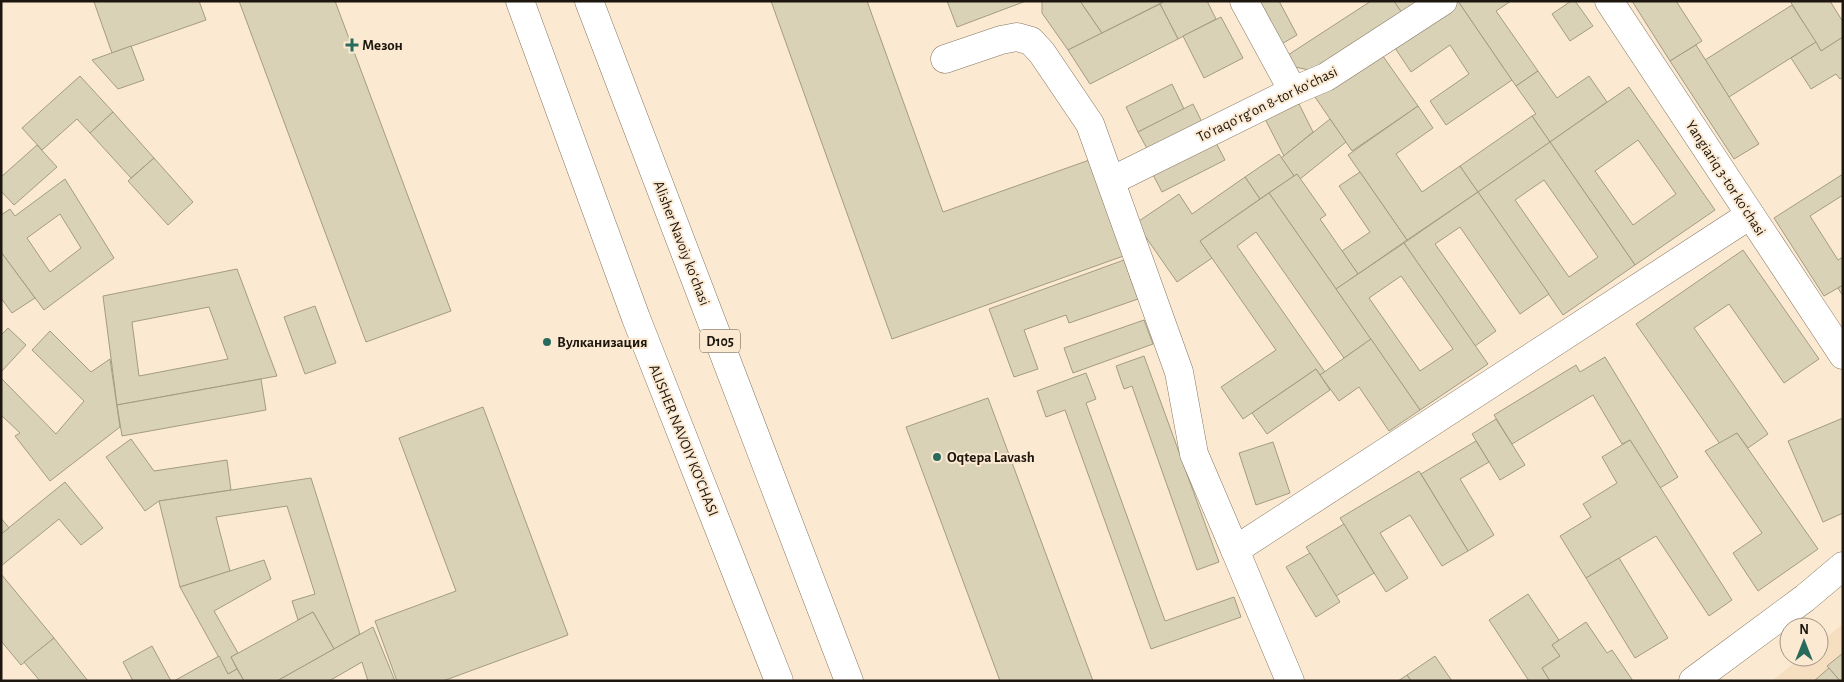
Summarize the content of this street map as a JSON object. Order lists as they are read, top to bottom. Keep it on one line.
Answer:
{"streets":{"street":["Toʻraqoʻrgʻon 8-tor koʻchasi","Yangiariq 3-tor koʻchasi","Alisher Navoiy koʻchasi","D105","ALISHER NAVOIY KO'CHASI"]},"places":{"health":["Мезон"],"other":["Вулканизация","Oqtepa Lavash"]},"north":"top"}
